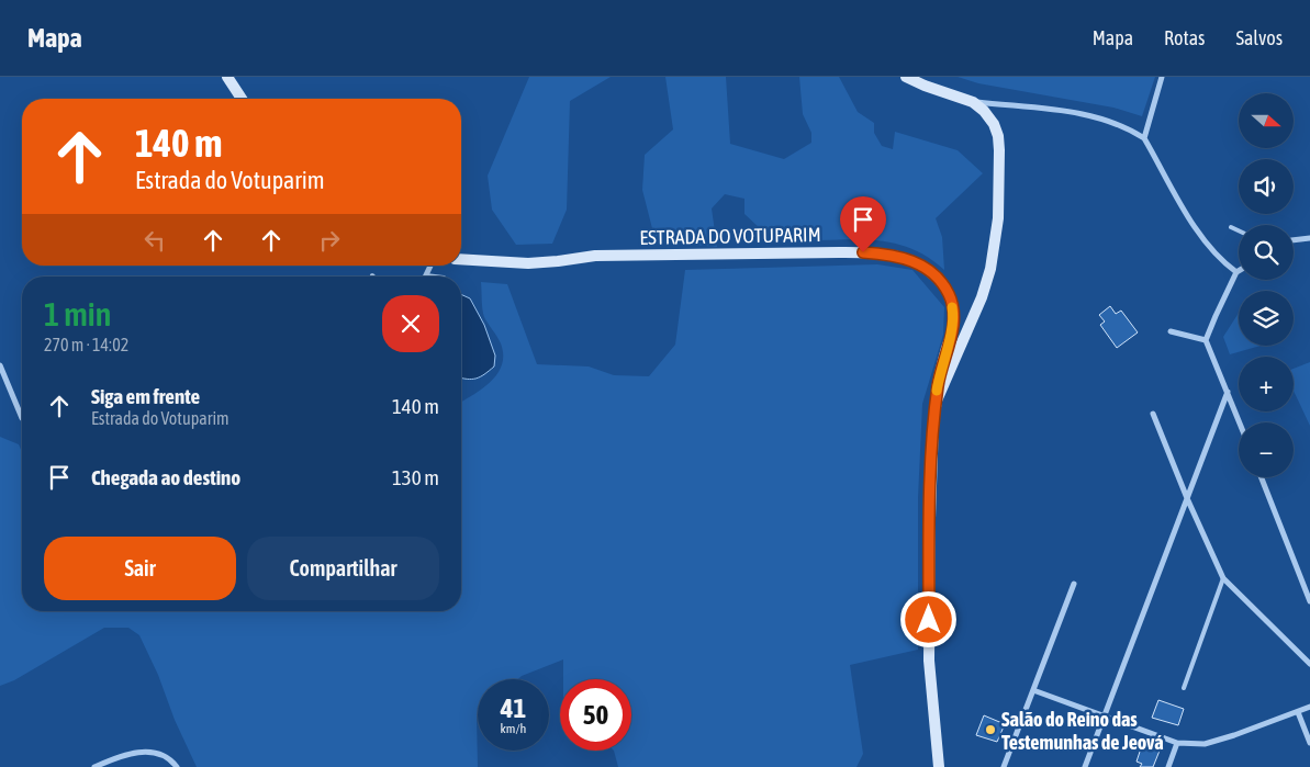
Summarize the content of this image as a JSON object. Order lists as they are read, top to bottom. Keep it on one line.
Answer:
{"streets":{"main road":["ESTRADA DO VOTUPARIM"]},"places":["Salão do Reino das Testemunhas de Jeová"],"north":"right","page":{"header":"Mapa","nav":["Mapa","Rotas","Salvos"],"map_buttons":["+","−"],"turn":["140 m","Estrada do Votuparim"],"heading":["1 min","270 m · 14:02"],"list":[{"name":"Siga em frente","note":"Estrada do Votuparim","value":"140 m"},{"name":"Chegada ao destino","value":"130 m"}],"buttons":["Sair","Compartilhar"],"speed":"41 km/h","limit":"50"}}
